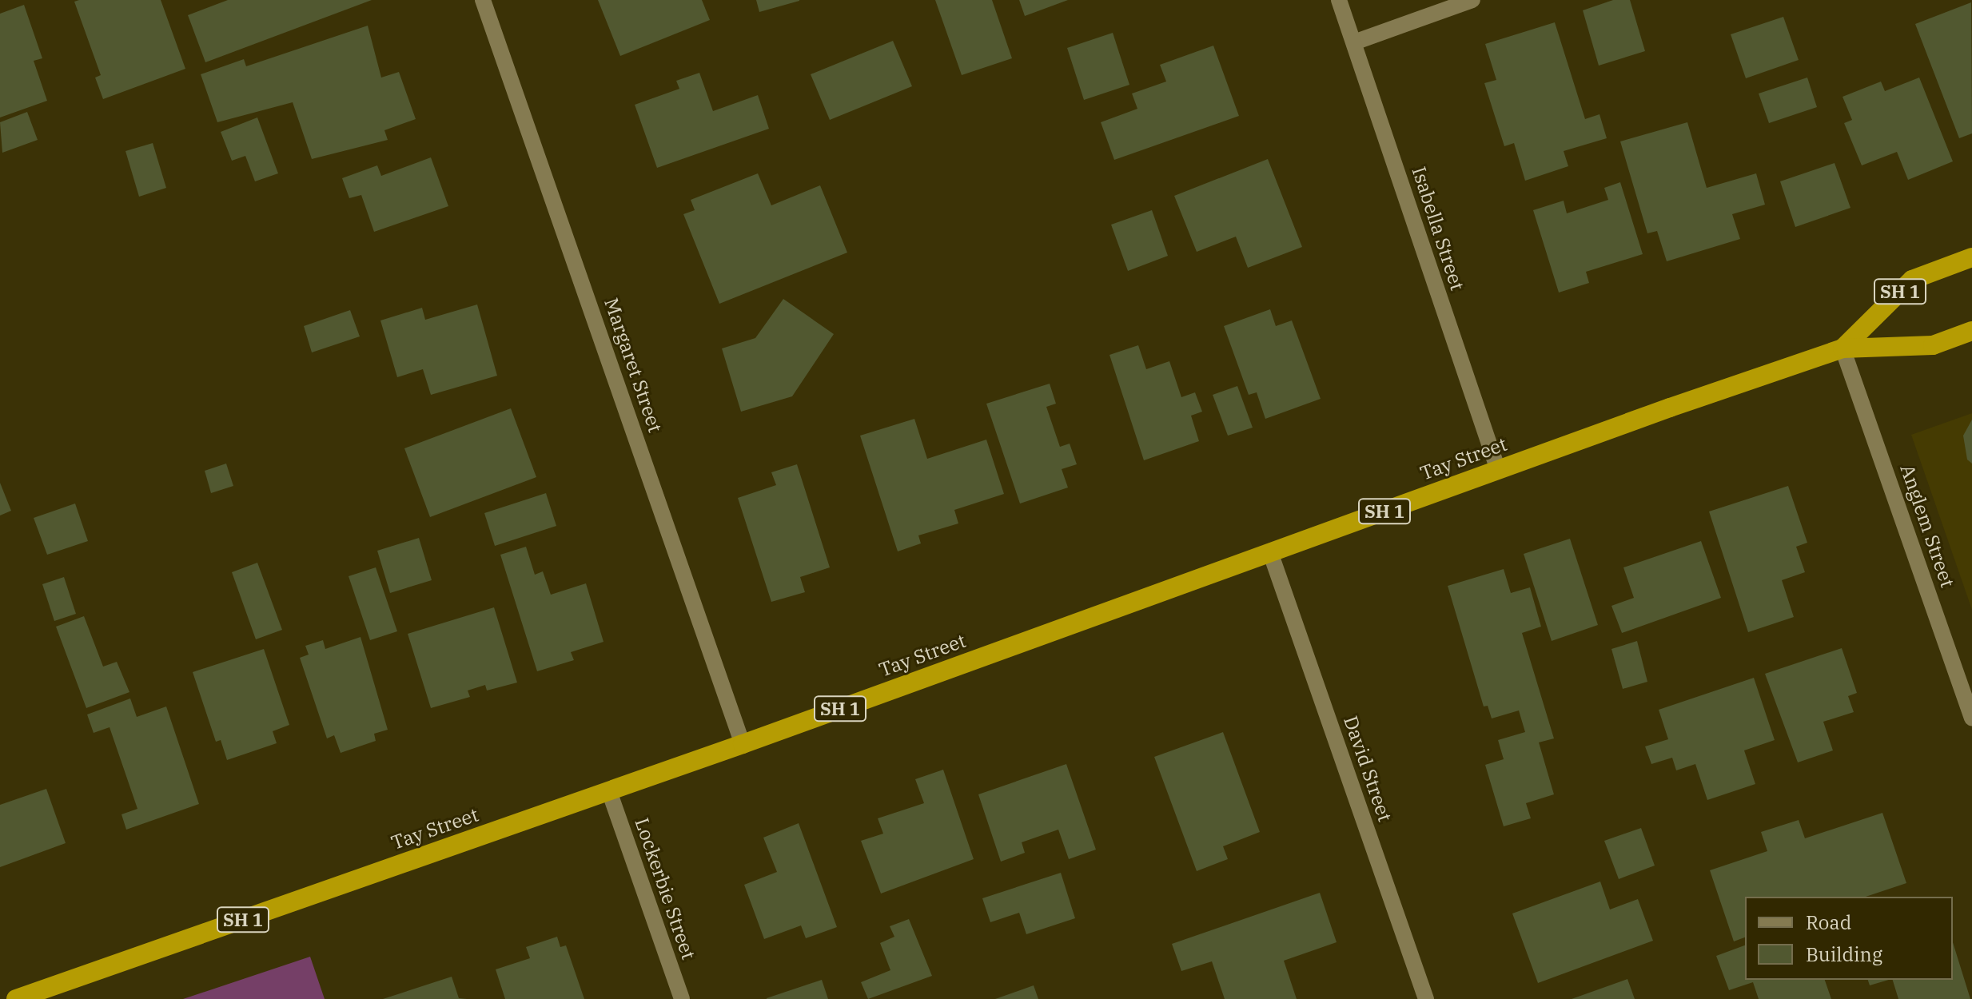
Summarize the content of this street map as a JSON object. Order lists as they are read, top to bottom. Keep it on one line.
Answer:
{"streets":{"highway":["SH 1","Tay Street"],"street":["Isabella Street","Margaret Street","Anglem Street","David Street","Lockerbie Street"]},"crossings":[["Isabella Street","Tay Street"],["Margaret Street","Tay Street"],["Tay Street","Anglem Street"],["Tay Street","David Street"],["Tay Street","Lockerbie Street"]],"legend":["Road","Building"]}
